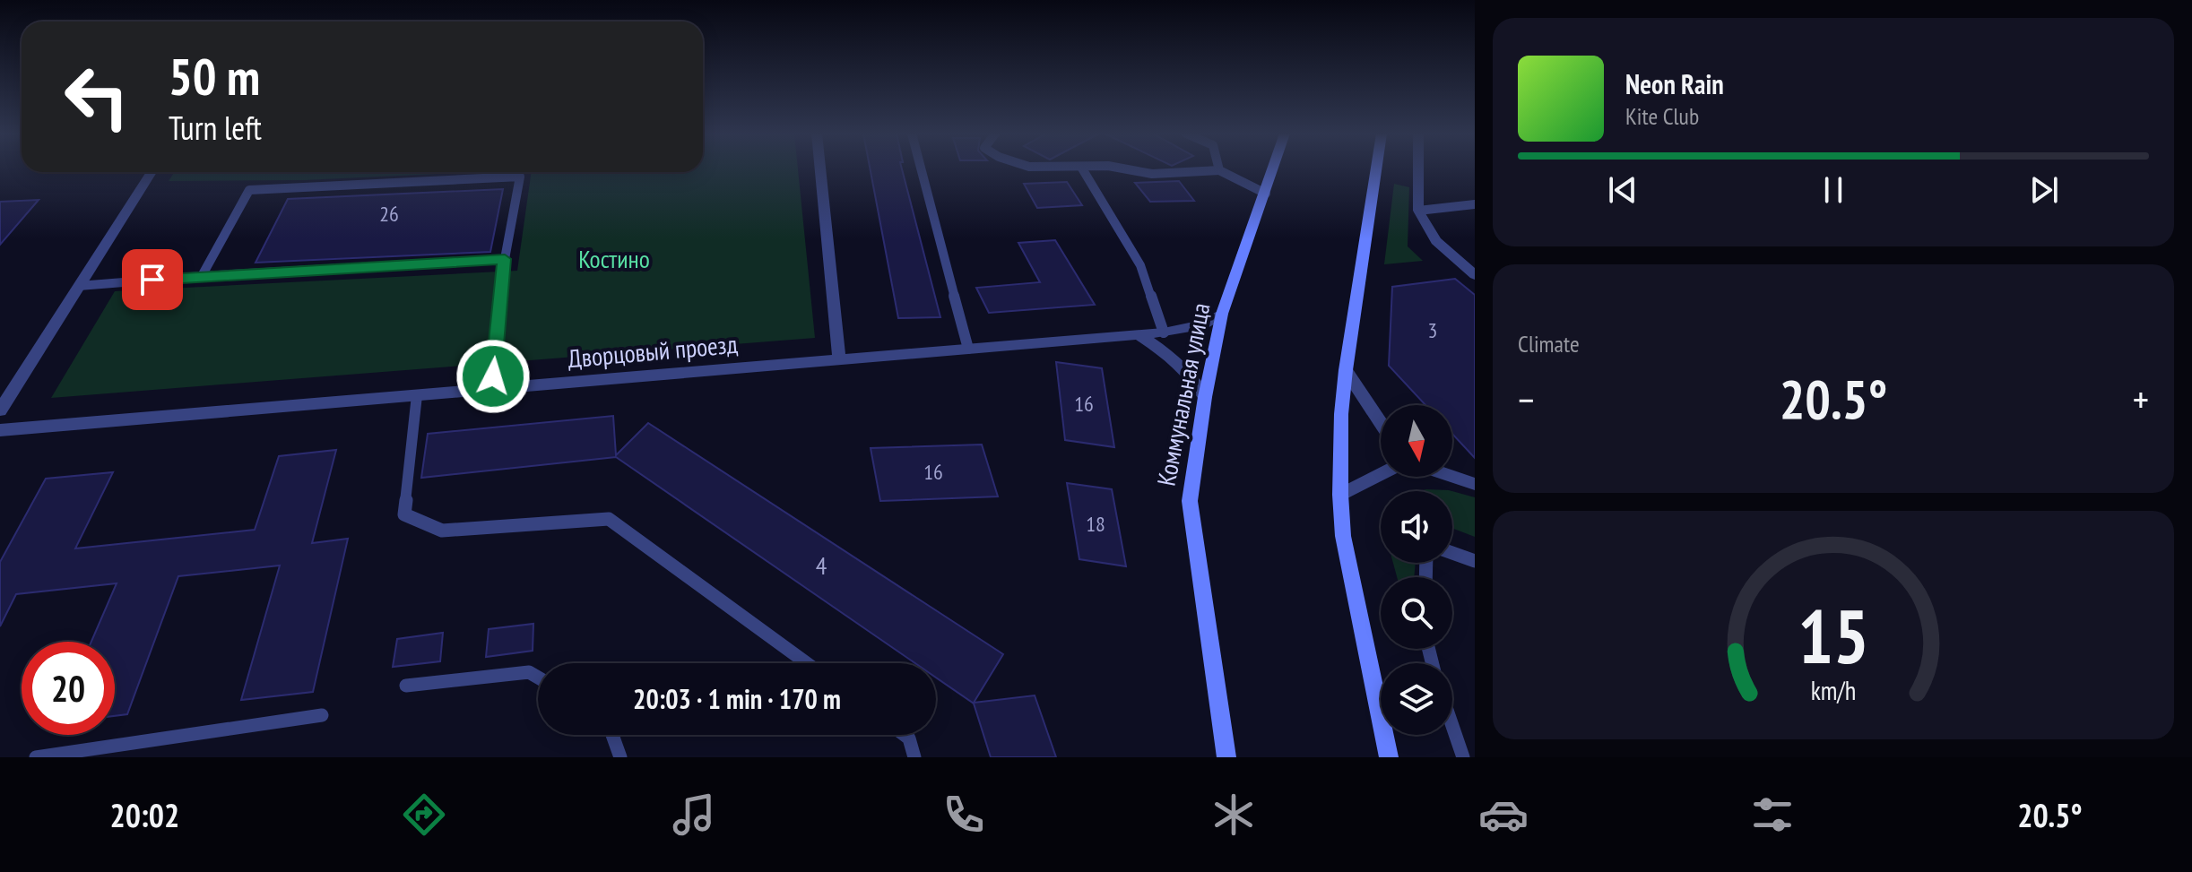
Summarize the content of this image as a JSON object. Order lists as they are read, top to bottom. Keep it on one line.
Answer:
{"streets":{"main road":["Коммунальная улица"],"street":["Дворцовый проезд"]},"crossings":[["Дворцовый проезд","Коммунальная улица"]],"parks":["Костино"],"house_numbers":["26","3","16","16","18","4"],"north":"bottom","page":{"turn":["50 m","Turn left"],"song":["Neon Rain","Kite Club"],"tile":"Climate","heat":["−","20.5°","+"],"limit":"20","trip":"20:03 · 1 min · 170 m","tabs":["20:02","20.5°"],"gauge":["15","km/h"]}}
